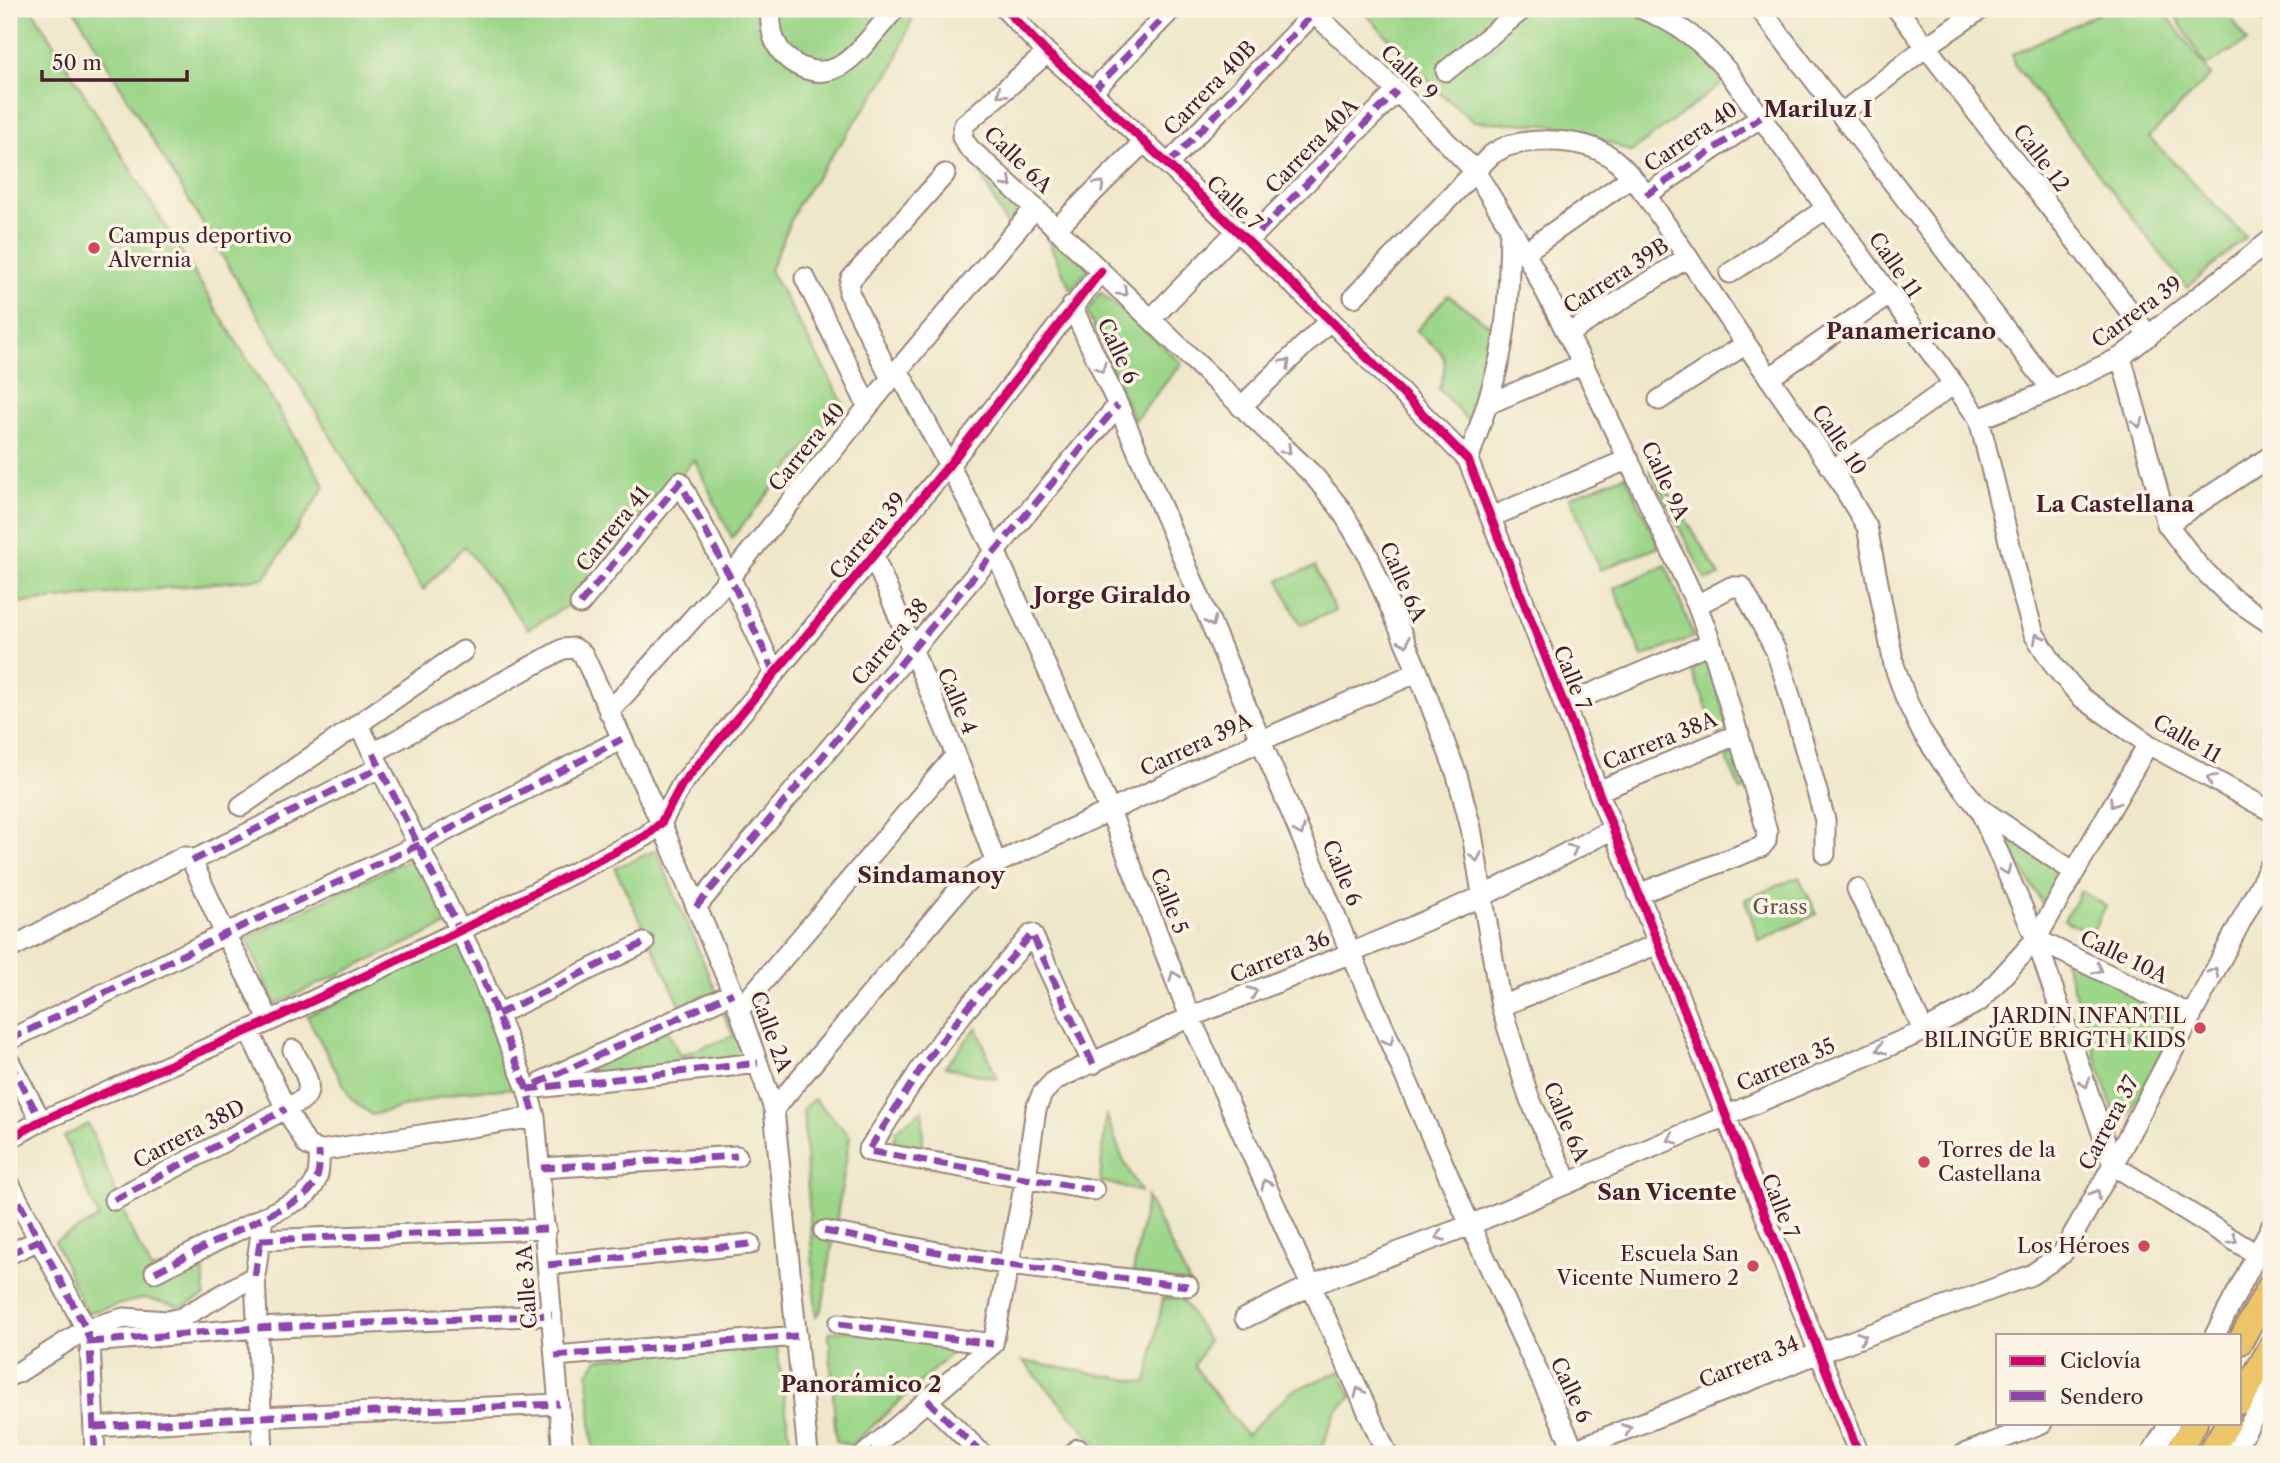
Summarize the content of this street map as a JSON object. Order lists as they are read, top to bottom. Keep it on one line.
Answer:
{"streets":{"street":["Calle 9","Carrera 40B","Carrera 40","Carrera 40A","Calle 12","Calle 6A","Calle 7","Calle 11","Carrera 39B","Carrera 39","Calle 6","Calle 10","Calle 9A","Carrera 41","Carrera 38","Calle 4","Carrera 38A","Carrera 39A","Calle 5","Carrera 36","Calle 10A","Calle 2A","Carrera 35","Carrera 37","Carrera 38D","Calle 3A","Carrera 34"]},"crossings":[["Calle 9","Carrera 40B"],["Calle 9","Carrera 40A"],["Calle 9","Calle 10"],["Calle 9","Calle 9A"],["Carrera 40B","Calle 7"],["Carrera 40","Calle 6A"],["Carrera 40","Calle 11"],["Carrera 40","Calle 10"],["Carrera 40","Carrera 41"],["Carrera 40","Calle 5"],["Carrera 40","Calle 2A"],["Carrera 40A","Calle 6A"],["Carrera 40A","Calle 7"],["Calle 12","Carrera 39"],["Calle 6A","Calle 7"],["Calle 6A","Carrera 39"],["Calle 6A","Carrera 39A"],["Calle 6A","Carrera 36"],["Calle 6A","Carrera 35"],["Calle 7","Calle 9A"],["Calle 7","Carrera 38A"],["Calle 7","Carrera 36"],["Calle 7","Carrera 35"],["Calle 7","Carrera 34"],["Calle 11","Carrera 39"],["Calle 11","Carrera 35"],["Carrera 39B","Calle 10"],["Carrera 39B","Calle 9A"],["Carrera 39","Calle 6"],["Carrera 39","Calle 4"],["Carrera 39","Calle 5"],["Carrera 39","Calle 2A"],["Calle 6","Carrera 38"],["Calle 6","Carrera 39A"],["Calle 6","Carrera 36"],["Calle 6","Carrera 35"],["Calle 6","Carrera 34"],["Calle 10","Calle 9A"],["Calle 10","Carrera 35"],["Calle 9A","Carrera 38A"],["Carrera 38","Calle 4"],["Carrera 38","Calle 5"],["Carrera 38","Calle 2A"],["Calle 4","Carrera 39A"],["Carrera 39A","Calle 5"],["Carrera 39A","Calle 2A"],["Calle 5","Carrera 36"],["Calle 5","Carrera 35"],["Calle 10A","Carrera 35"],["Calle 10A","Carrera 37"],["Calle 2A","Calle 3A"],["Carrera 37","Carrera 34"]],"one_way":["Calle 6A","Calle 6","Calle 5","Calle 10A","Carrera 35","Carrera 37","Carrera 34"],"districts":["Mariluz I","Panamericano","La Castellana","Jorge Giraldo","Sindamanoy","San Vicente","Panorámico 2"],"parks":["Grass"],"places":["Campus deportivo Alvernia","JARDIN INFANTIL BILINGÜE BRIGTH KIDS","Torres de la Castellana","Los Héroes","Escuela San Vicente Numero 2"],"legend":["Ciclovía","Sendero"],"scale_bar":"50 m"}
